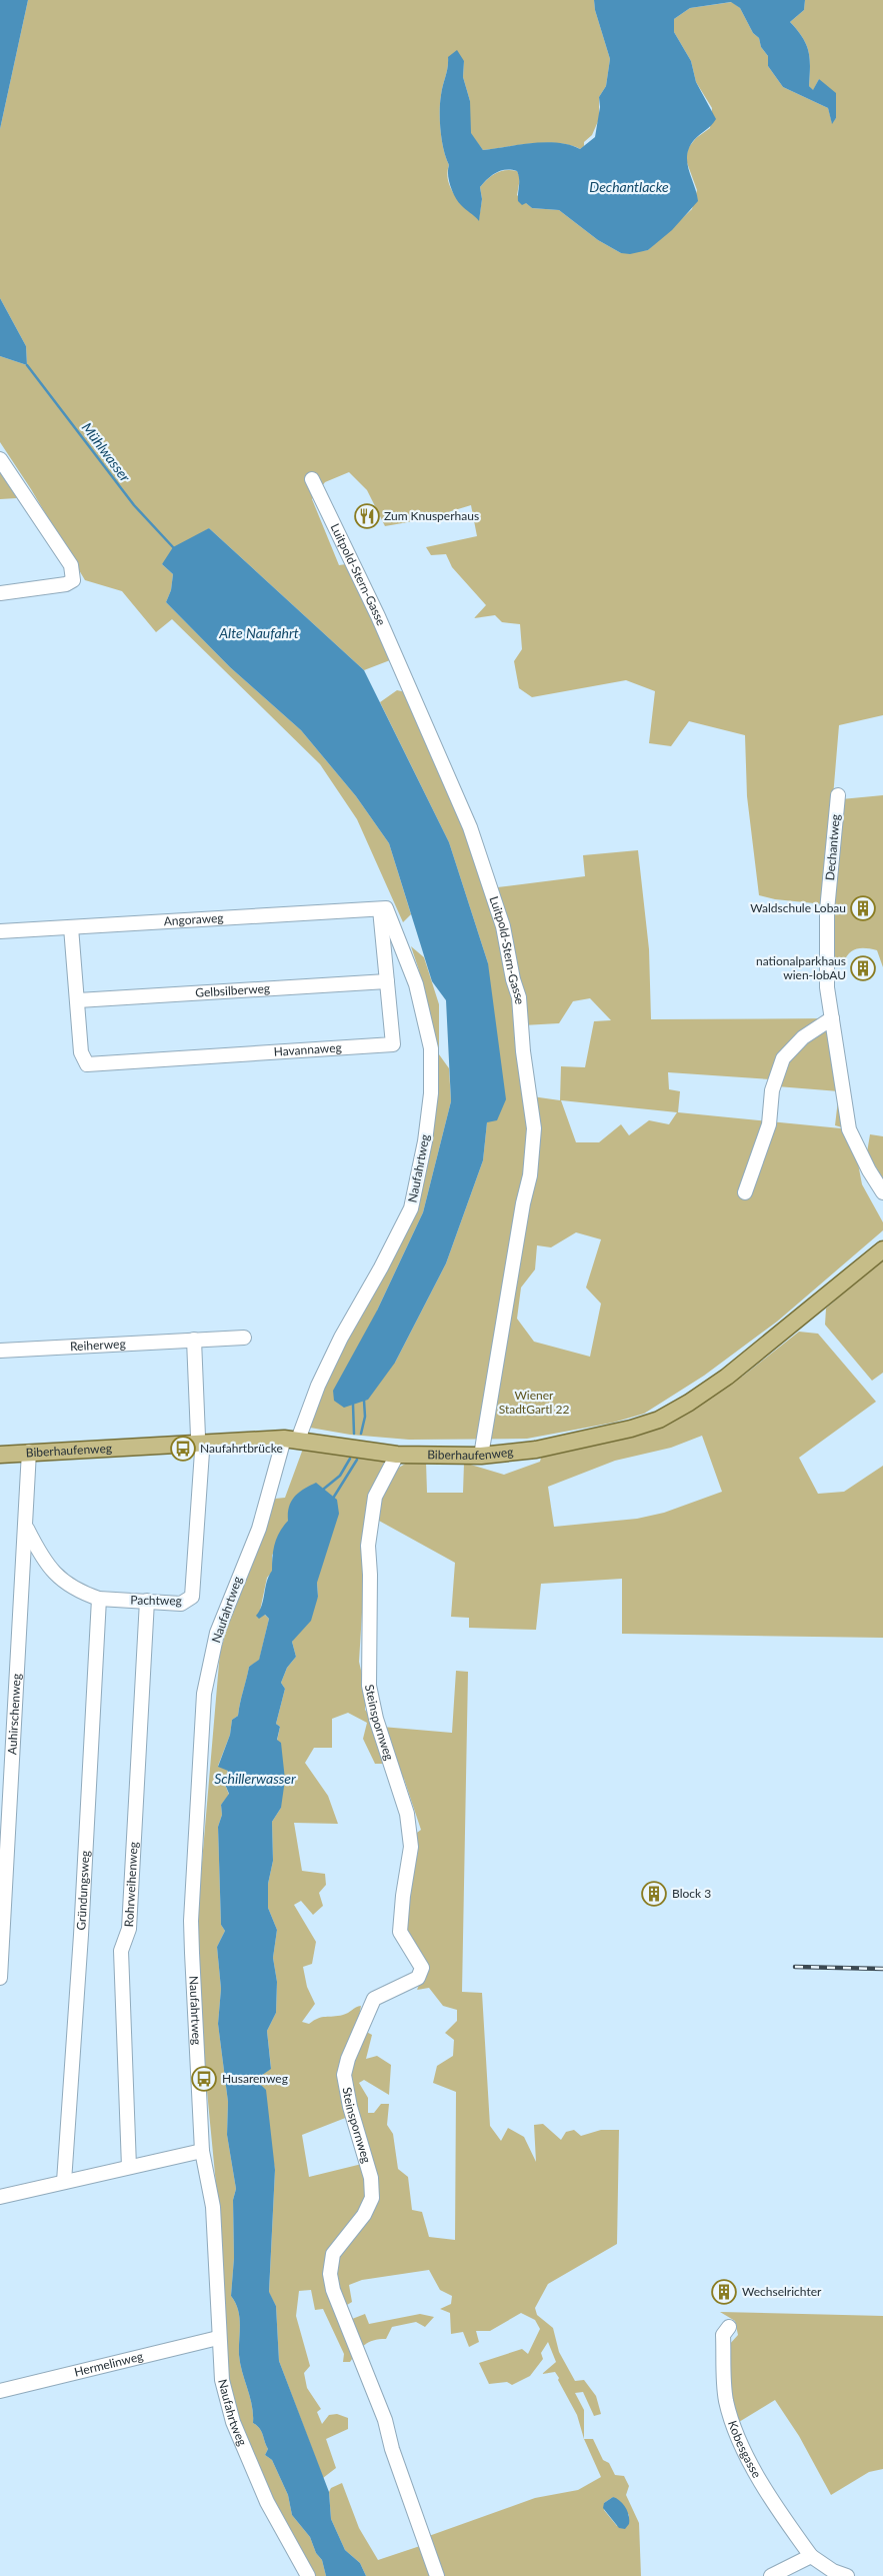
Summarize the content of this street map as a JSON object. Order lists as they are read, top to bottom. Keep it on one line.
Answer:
{"streets":{"main road":["Biberhaufenweg"],"street":["Luitpold-Stern-Gasse","Dechantweg","Angoraweg","Gelbsilberweg","Havannaweg","Naufahrtweg","Reiherweg","Pachtweg","Auhirschenweg","Steinspornweg","Rohrweihenweg","Gründungsweg","Hermelinweg","Kobesgasse"]},"crossings":[["Luitpold-Stern-Gasse","Biberhaufenweg"],["Angoraweg","Havannaweg"],["Angoraweg","Naufahrtweg"],["Gelbsilberweg","Havannaweg"],["Havannaweg","Naufahrtweg"],["Naufahrtweg","Biberhaufenweg"],["Naufahrtweg","Hermelinweg"],["Biberhaufenweg","Pachtweg"],["Biberhaufenweg","Auhirschenweg"],["Biberhaufenweg","Steinspornweg"],["Pachtweg","Auhirschenweg"],["Pachtweg","Rohrweihenweg"],["Pachtweg","Gründungsweg"]],"water":["Dechantlacke","Mühlwasser","Alte Naufahrt","Schillerwasser"],"parks":["Wiener StadtGartl 22"],"places":{"restaurant":["Zum Knusperhaus"],"building":["Waldschule Lobau","nationalparkhaus wien-lobAU","Block 3","Wechselrichter"],"bus stop":["Naufahrtbrücke","Husarenweg"]}}
